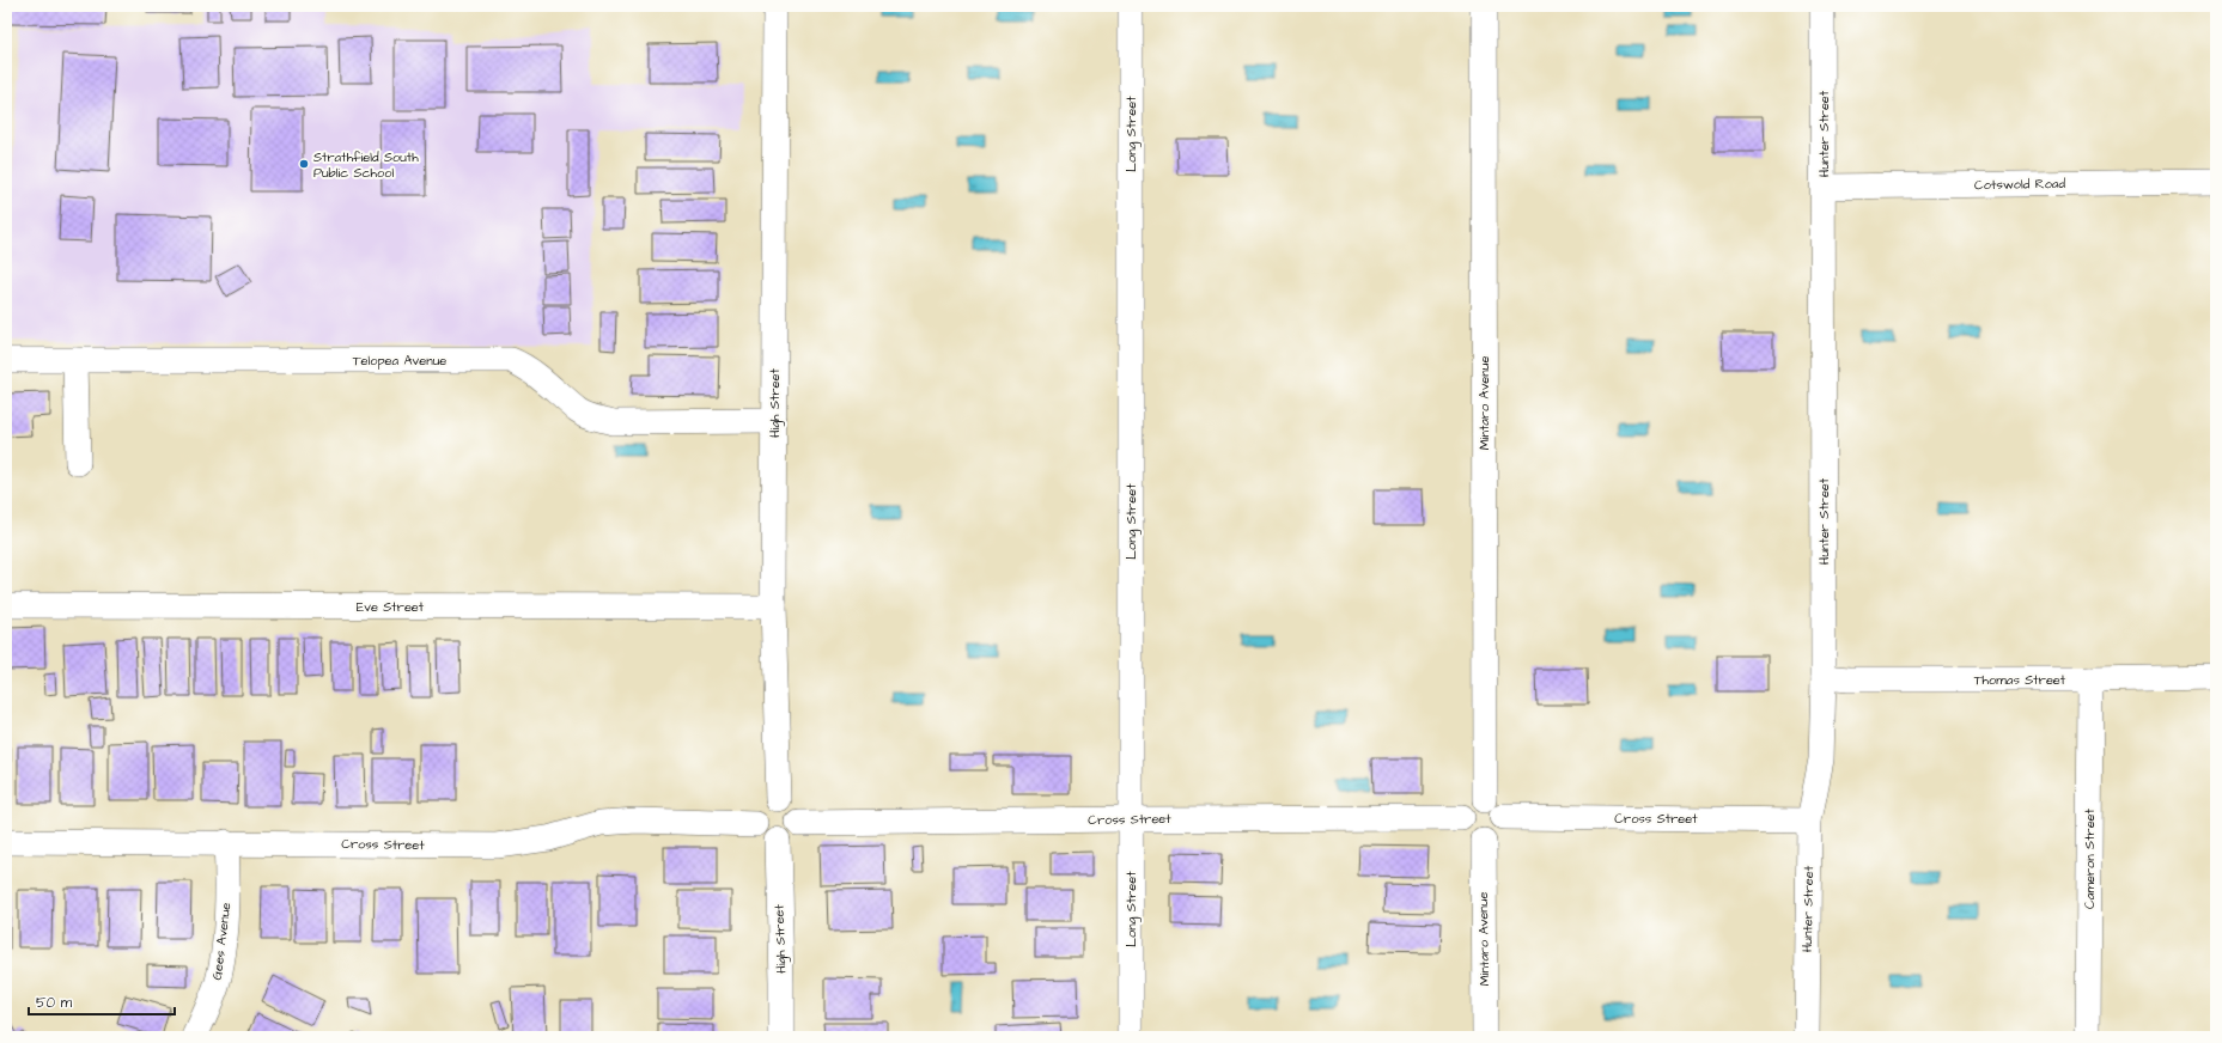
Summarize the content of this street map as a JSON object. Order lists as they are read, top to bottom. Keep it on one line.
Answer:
{"streets":{"street":["Long Street","Hunter Street","Cotswold Road","Telopea Avenue","High Street","Mintaro Avenue","Eve Street","Thomas Street","Cross Street","Cameron Street","Gees Avenue"]},"crossings":[["Long Street","Cross Street"],["Hunter Street","Cotswold Road"],["Hunter Street","Thomas Street"],["Hunter Street","Cross Street"],["Telopea Avenue","High Street"],["High Street","Eve Street"],["High Street","Cross Street"],["Mintaro Avenue","Cross Street"],["Thomas Street","Cameron Street"],["Cross Street","Gees Avenue"]],"places":["Strathfield South Public School"],"scale_bar":"50 m"}
